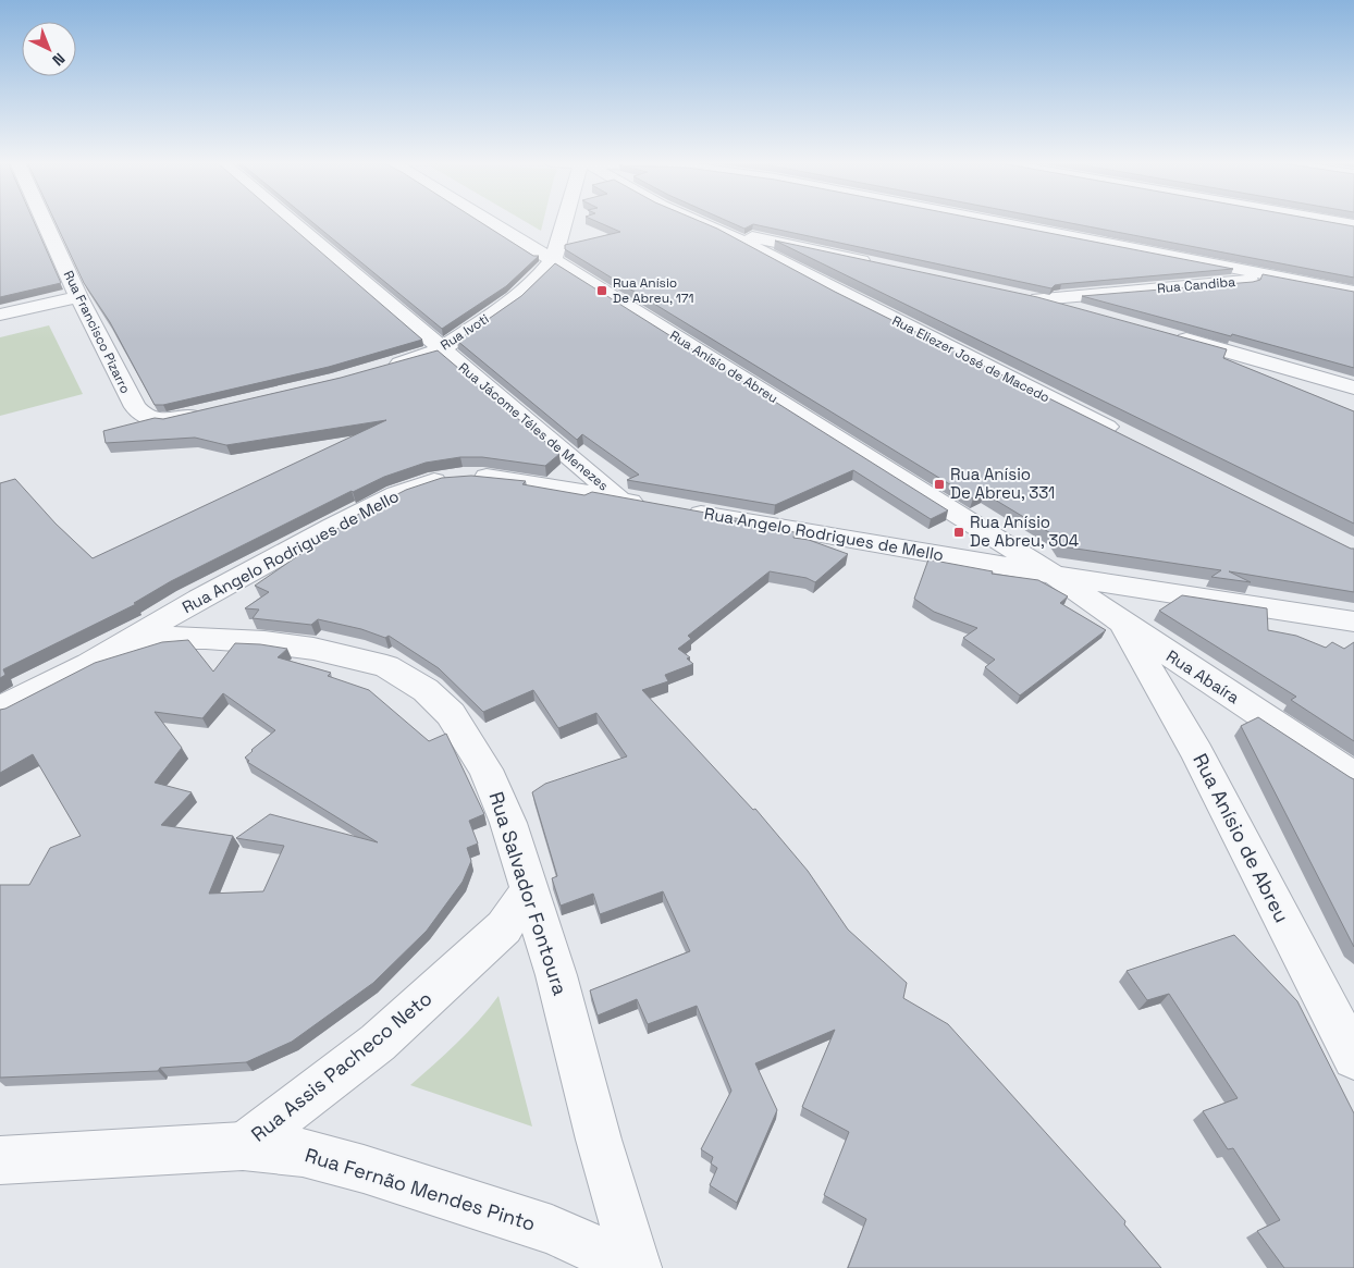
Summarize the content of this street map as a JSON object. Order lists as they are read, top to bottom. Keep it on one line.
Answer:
{"streets":{"street":["Rua Candiba","Rua Francisco Pizarro","Rua Ivoti","Rua Eliezer José de Macedo","Rua Anísio de Abreu","Rua Jácome Téles de Menezes","Rua Angelo Rodrigues de Mello","Rua Abaíra","Rua Salvador Fontoura","Rua Assis Pacheco Neto","Rua Fernão Mendes Pinto"]},"crossings":[["Rua Ivoti","Rua Anísio de Abreu"],["Rua Ivoti","Rua Jácome Téles de Menezes"],["Rua Anísio de Abreu","Rua Angelo Rodrigues de Mello"],["Rua Anísio de Abreu","Rua Abaíra"],["Rua Jácome Téles de Menezes","Rua Angelo Rodrigues de Mello"],["Rua Angelo Rodrigues de Mello","Rua Abaíra"],["Rua Angelo Rodrigues de Mello","Rua Salvador Fontoura"],["Rua Salvador Fontoura","Rua Assis Pacheco Neto"],["Rua Salvador Fontoura","Rua Fernão Mendes Pinto"],["Rua Assis Pacheco Neto","Rua Fernão Mendes Pinto"]],"places":{"transit":["Rua Anísio De Abreu, 171","Rua Anísio De Abreu, 331","Rua Anísio De Abreu, 304"]},"north":"bottom right"}
